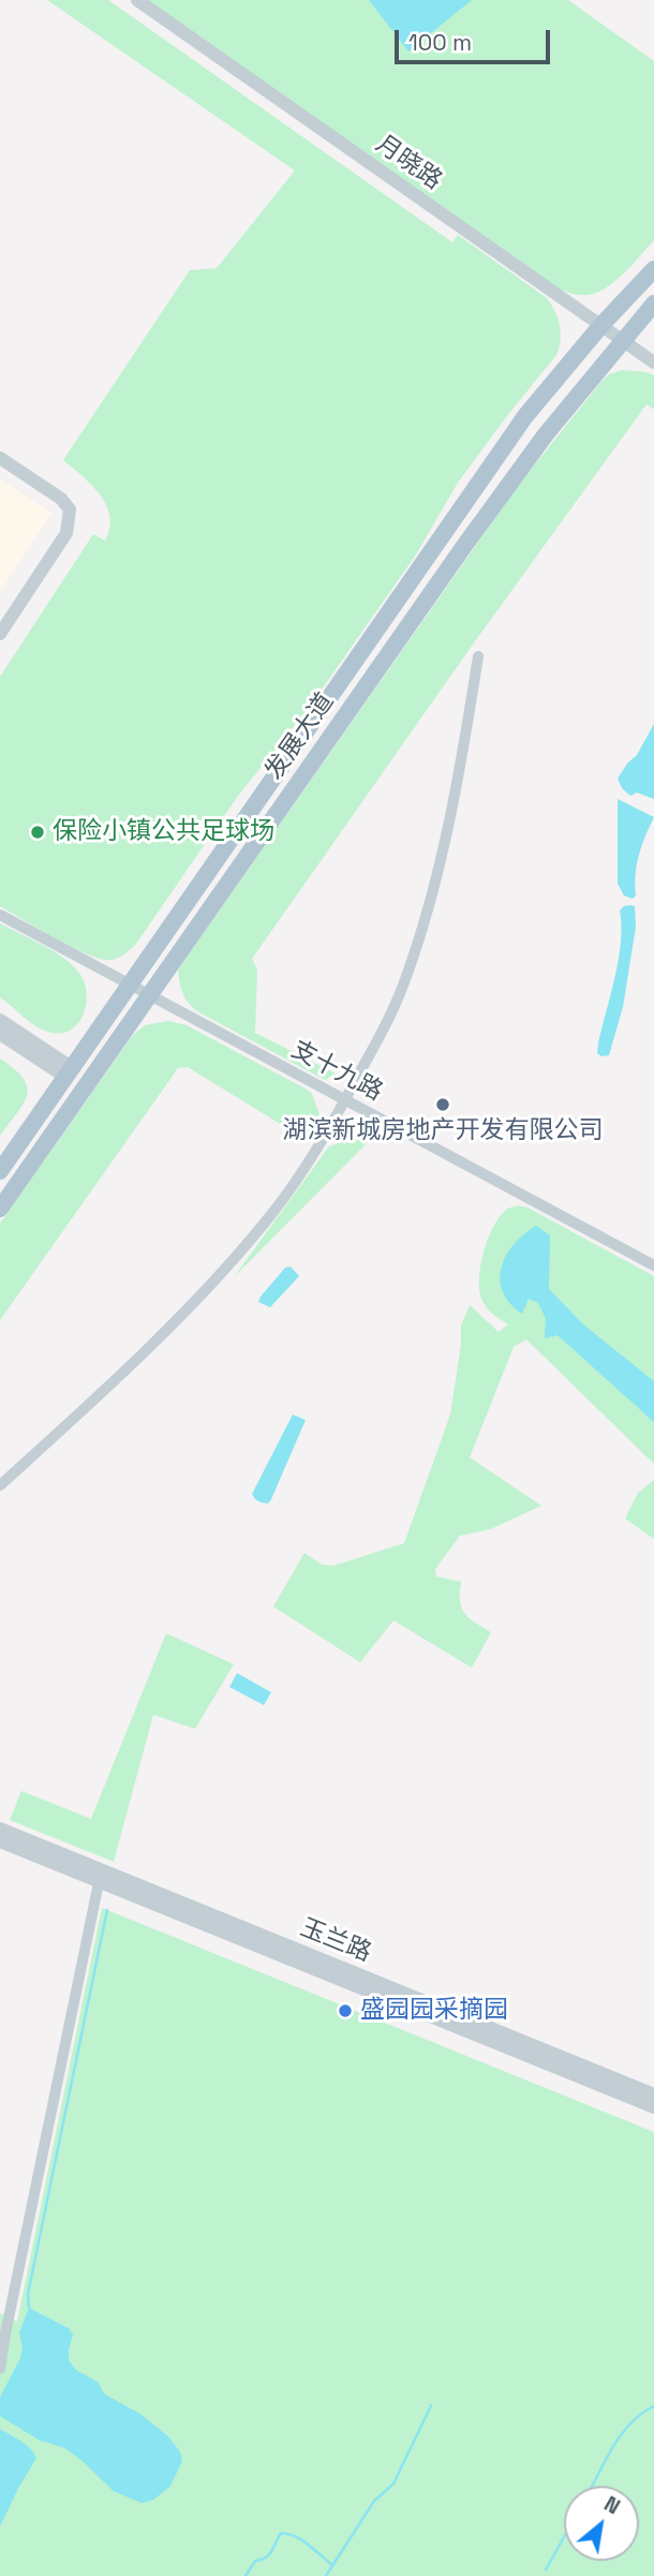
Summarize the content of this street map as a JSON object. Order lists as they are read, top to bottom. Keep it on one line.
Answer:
{"streets":{"main road":["发展大道"],"street":["月晓路","支十九路","玉兰路"]},"crossings":[["月晓路","发展大道"],["发展大道","支十九路"]],"places":["保险小镇公共足球场","湖滨新城房地产开发有限公司","盛园园采摘园"],"scale_bar":"100 m","north":"top right"}
